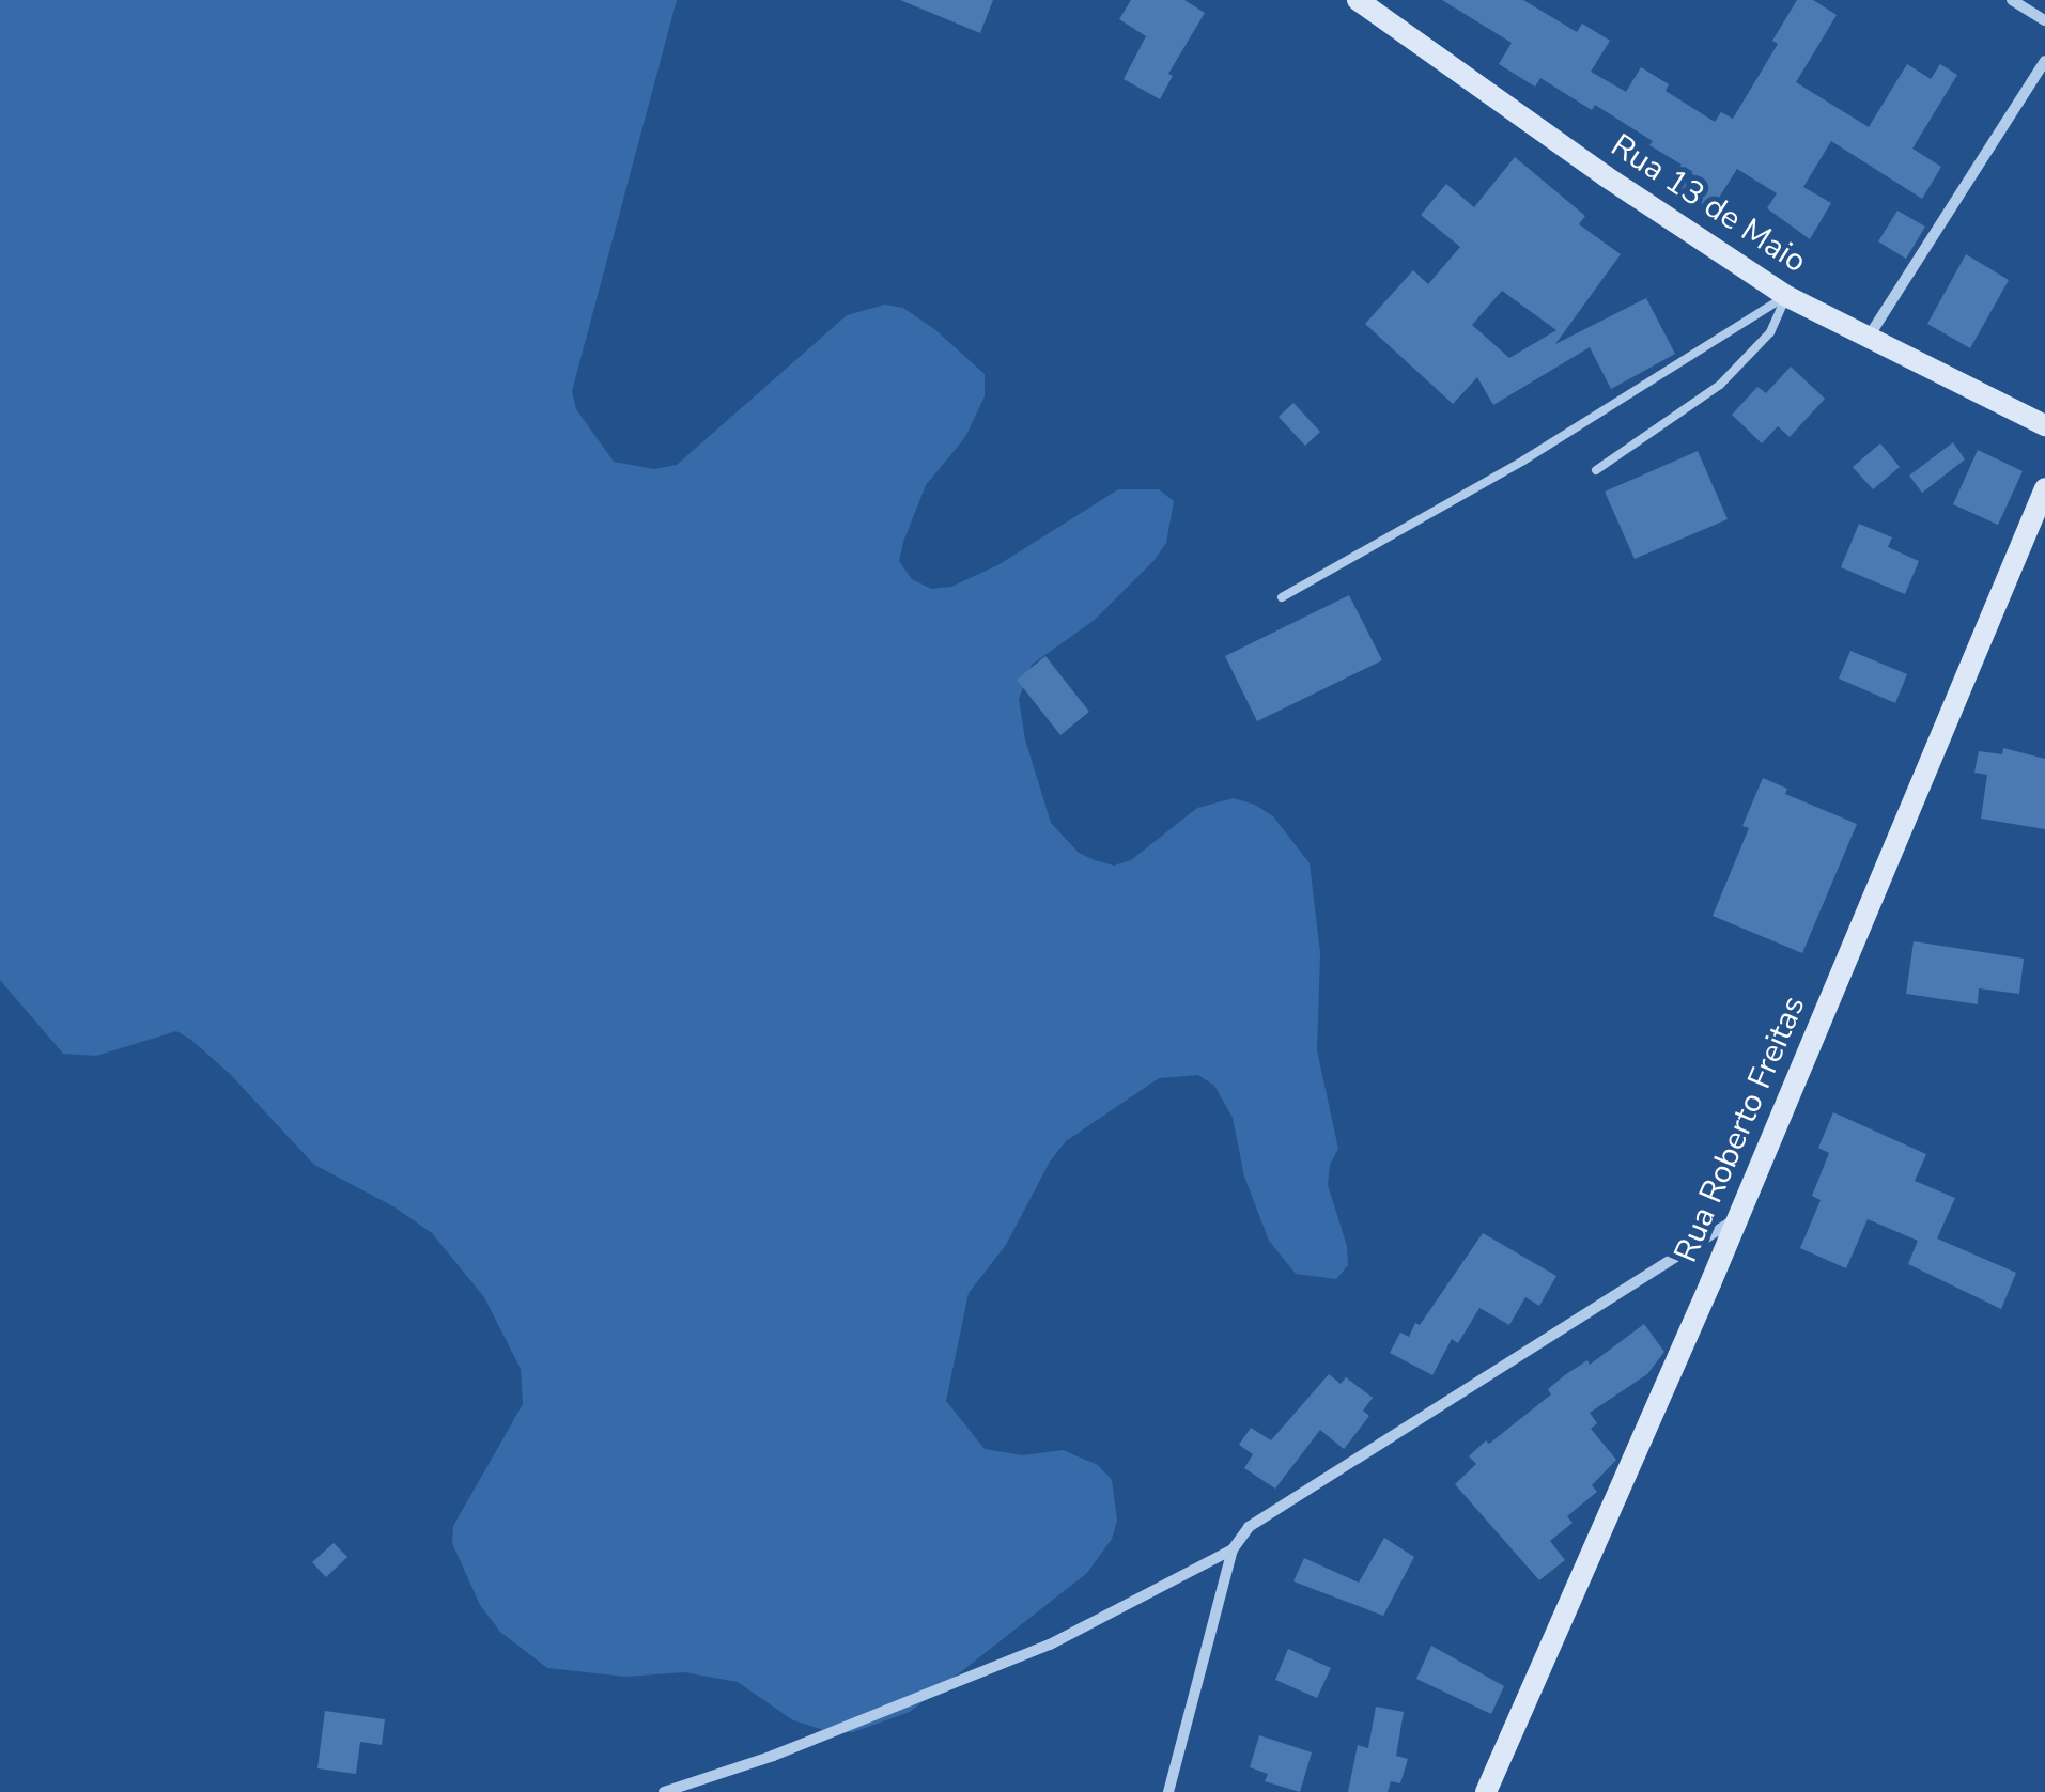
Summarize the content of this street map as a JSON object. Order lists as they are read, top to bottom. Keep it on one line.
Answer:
{"streets":{"street":["Rua 13 de Maio","Rua Roberto Freitas"]}}
